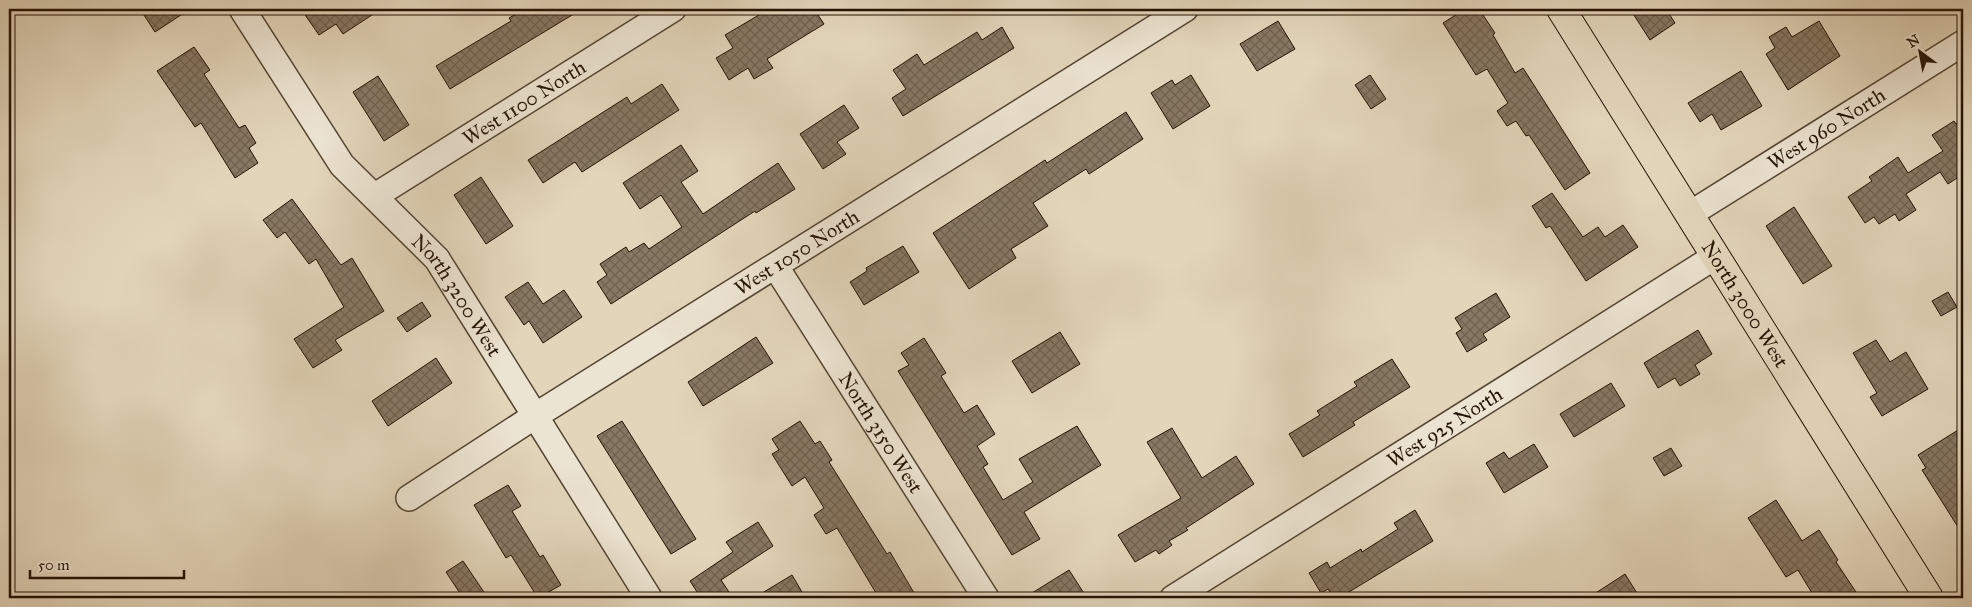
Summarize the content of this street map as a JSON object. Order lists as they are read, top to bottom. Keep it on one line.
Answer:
{"streets":{"main road":["North 3000 West"],"street":["West 1100 North","West 960 North","West 1050 North","North 3200 West","West 925 North","North 3150 West"]},"crossings":[["West 1100 North","North 3200 West"],["West 960 North","North 3000 West"],["West 1050 North","North 3200 West"],["West 1050 North","North 3150 West"],["North 3000 West","West 925 North"]],"scale_bar":"50 m","north":"top left"}
